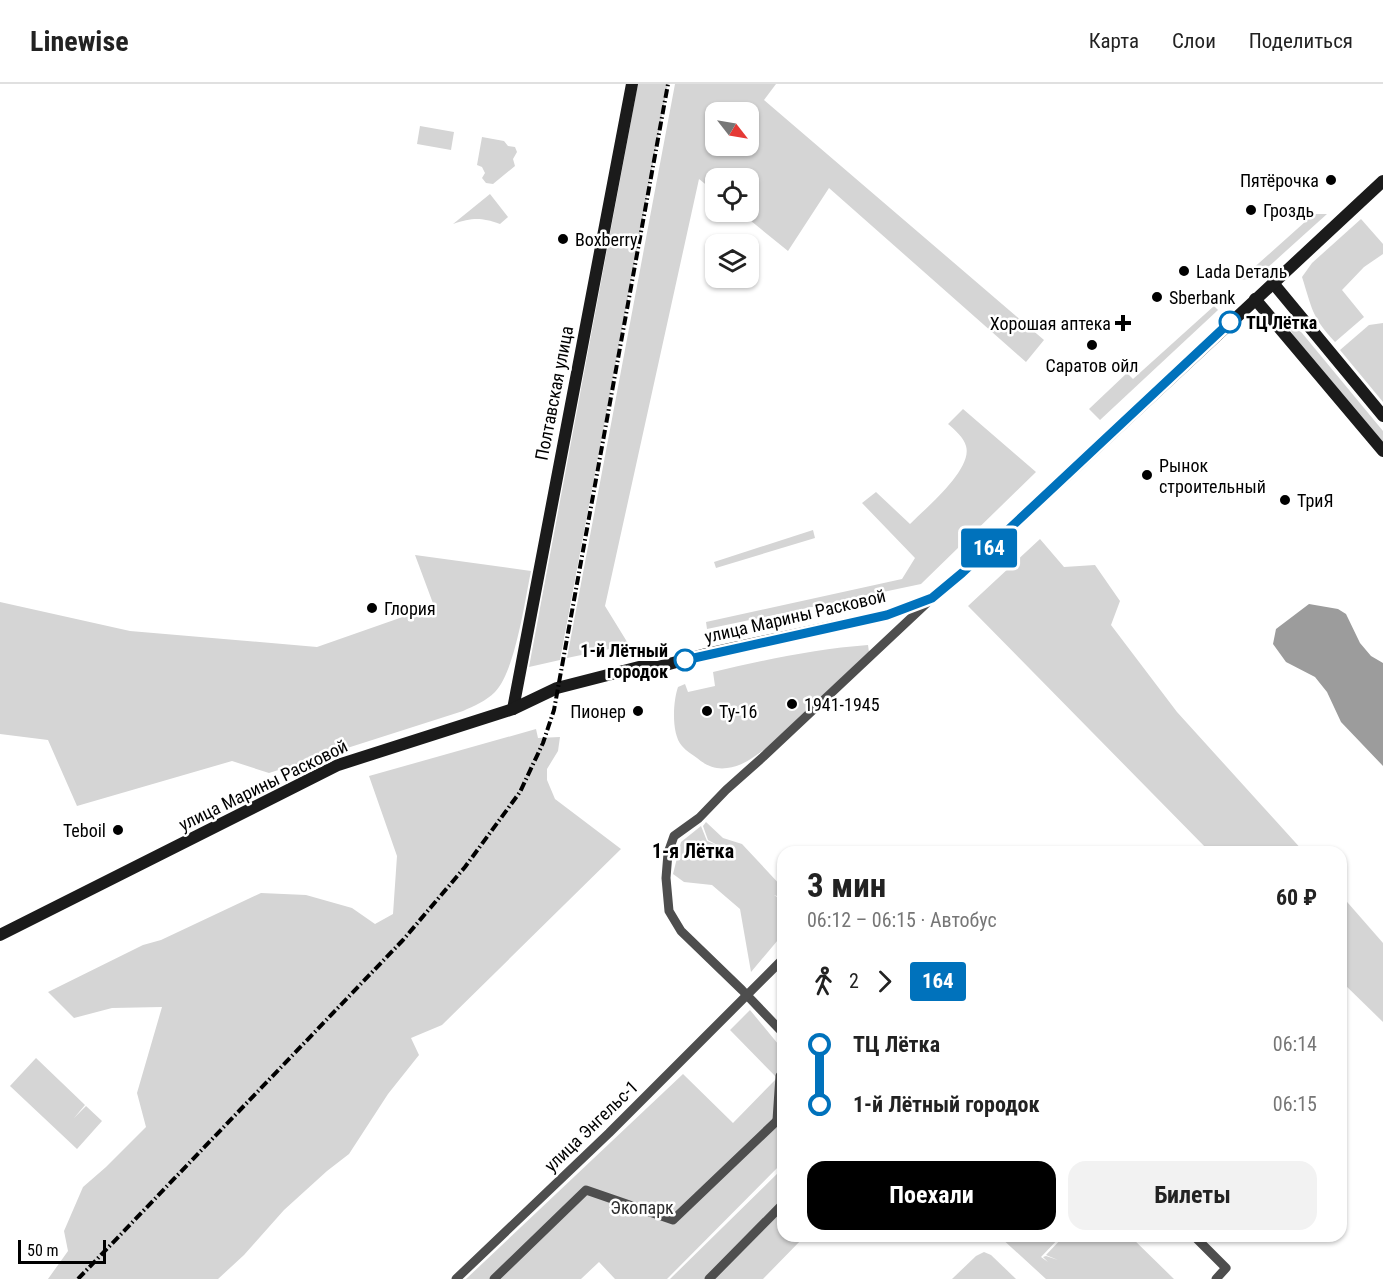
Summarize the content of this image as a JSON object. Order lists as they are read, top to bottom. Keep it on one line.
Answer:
{"streets":{"main road":["Полтавская улица","улица Марины Расковой"],"street":["улица Энгельс-1"]},"crossings":[["Полтавская улица","улица Марины Расковой"]],"districts":["1-я Лётка"],"parks":["Экопарк"],"places":{"other":["Пятёрочка","Гроздь","Boxberry","Lada Dеталь","Sberbank","ТЦ Лётка","Саратов ойл","Рынок строительный","ТриЯ","Глория","1-й Лётный городок","1941-1945","Пионер","Ту-16","Teboil"],"health":["Хорошая аптека"]},"lines":["bus line 164"],"scale_bar":"50 m","north":"bottom right","page":{"header":"Linewise","nav":["Карта","Слои","Поделиться"],"on_map":"164","heading":["3 мин","06:12 – 06:15 · Автобус","60 ₽"],"legs":["2","164"],"list":[{"name":"ТЦ Лётка","value":"06:14"},{"name":"1-й Лётный городок","value":"06:15"}],"buttons":["Поехали","Билеты"],"scale":"50 m"}}
